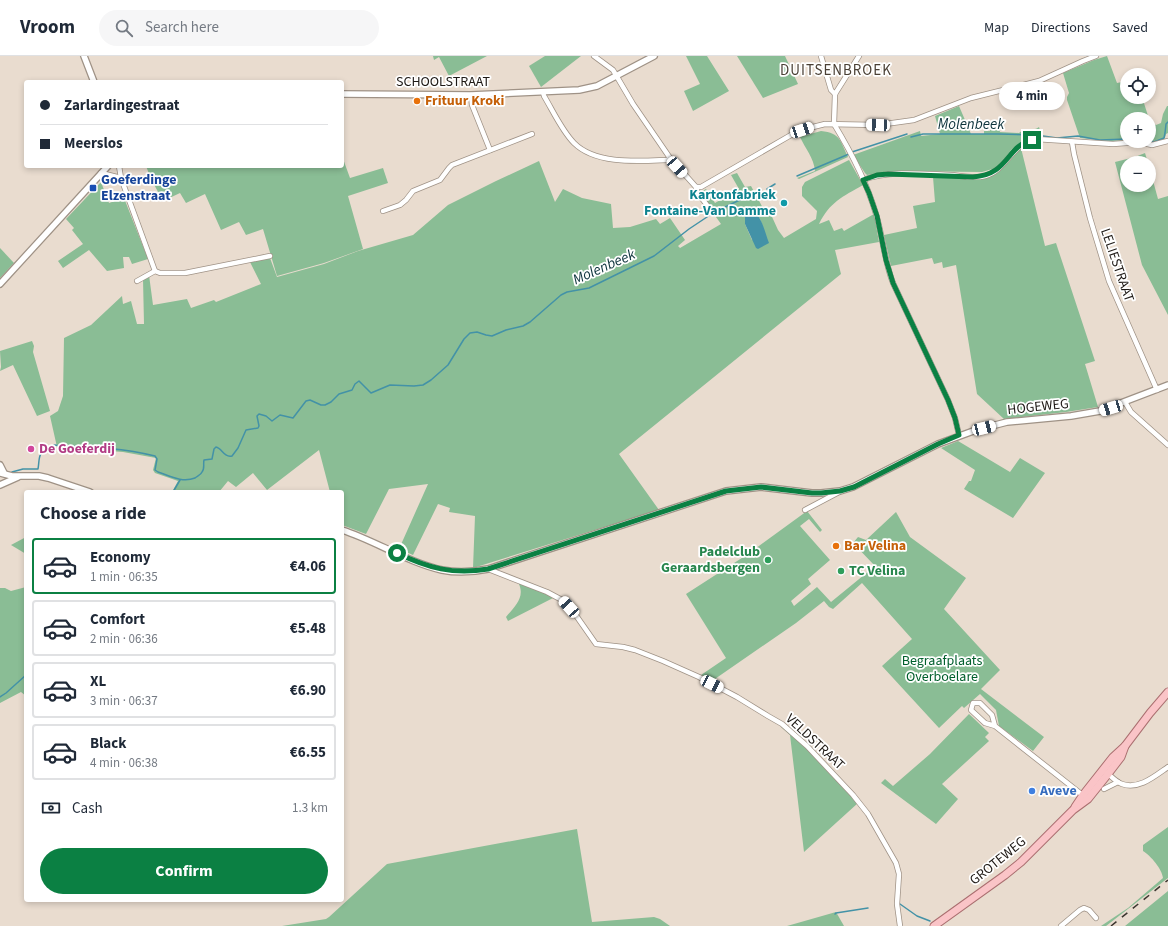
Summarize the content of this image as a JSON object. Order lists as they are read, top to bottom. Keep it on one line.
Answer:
{"streets":{"main road":["GROTEWEG"],"street":["SCHOOLSTRAAT","LELIESTRAAT","HOGEWEG","VELDSTRAAT"]},"crossings":[["LELIESTRAAT","HOGEWEG"]],"districts":["DUITSENBROEK"],"water":["Molenbeek"],"parks":["Begraafplaats Overboelare"],"places":{"other":["Frituur Kroki","Kartonfabriek Fontaine-Van Damme","De Goeferdij","Bar Velina","Padelclub Geraardsbergen","TC Velina","Aveve"],"transit":["Goeferdinge Elzenstraat"]},"page":{"header":"Vroom","search":"Search here","nav":["Map","Directions","Saved"],"map_buttons":["+","−"],"banner":["Zarlardingestraat","Meerslos"],"bubble":"4 min","heading":"Choose a ride","list":[{"name":"Economy","note":"1 min · 06:35","value":"€4.06"},{"name":"Comfort","note":"2 min · 06:36","value":"€5.48"},{"name":"XL","note":"3 min · 06:37","value":"€6.90"},{"name":"Black","note":"4 min · 06:38","value":"€6.55"}],"pay":["Cash","1.3 km"],"buttons":"Confirm"}}
